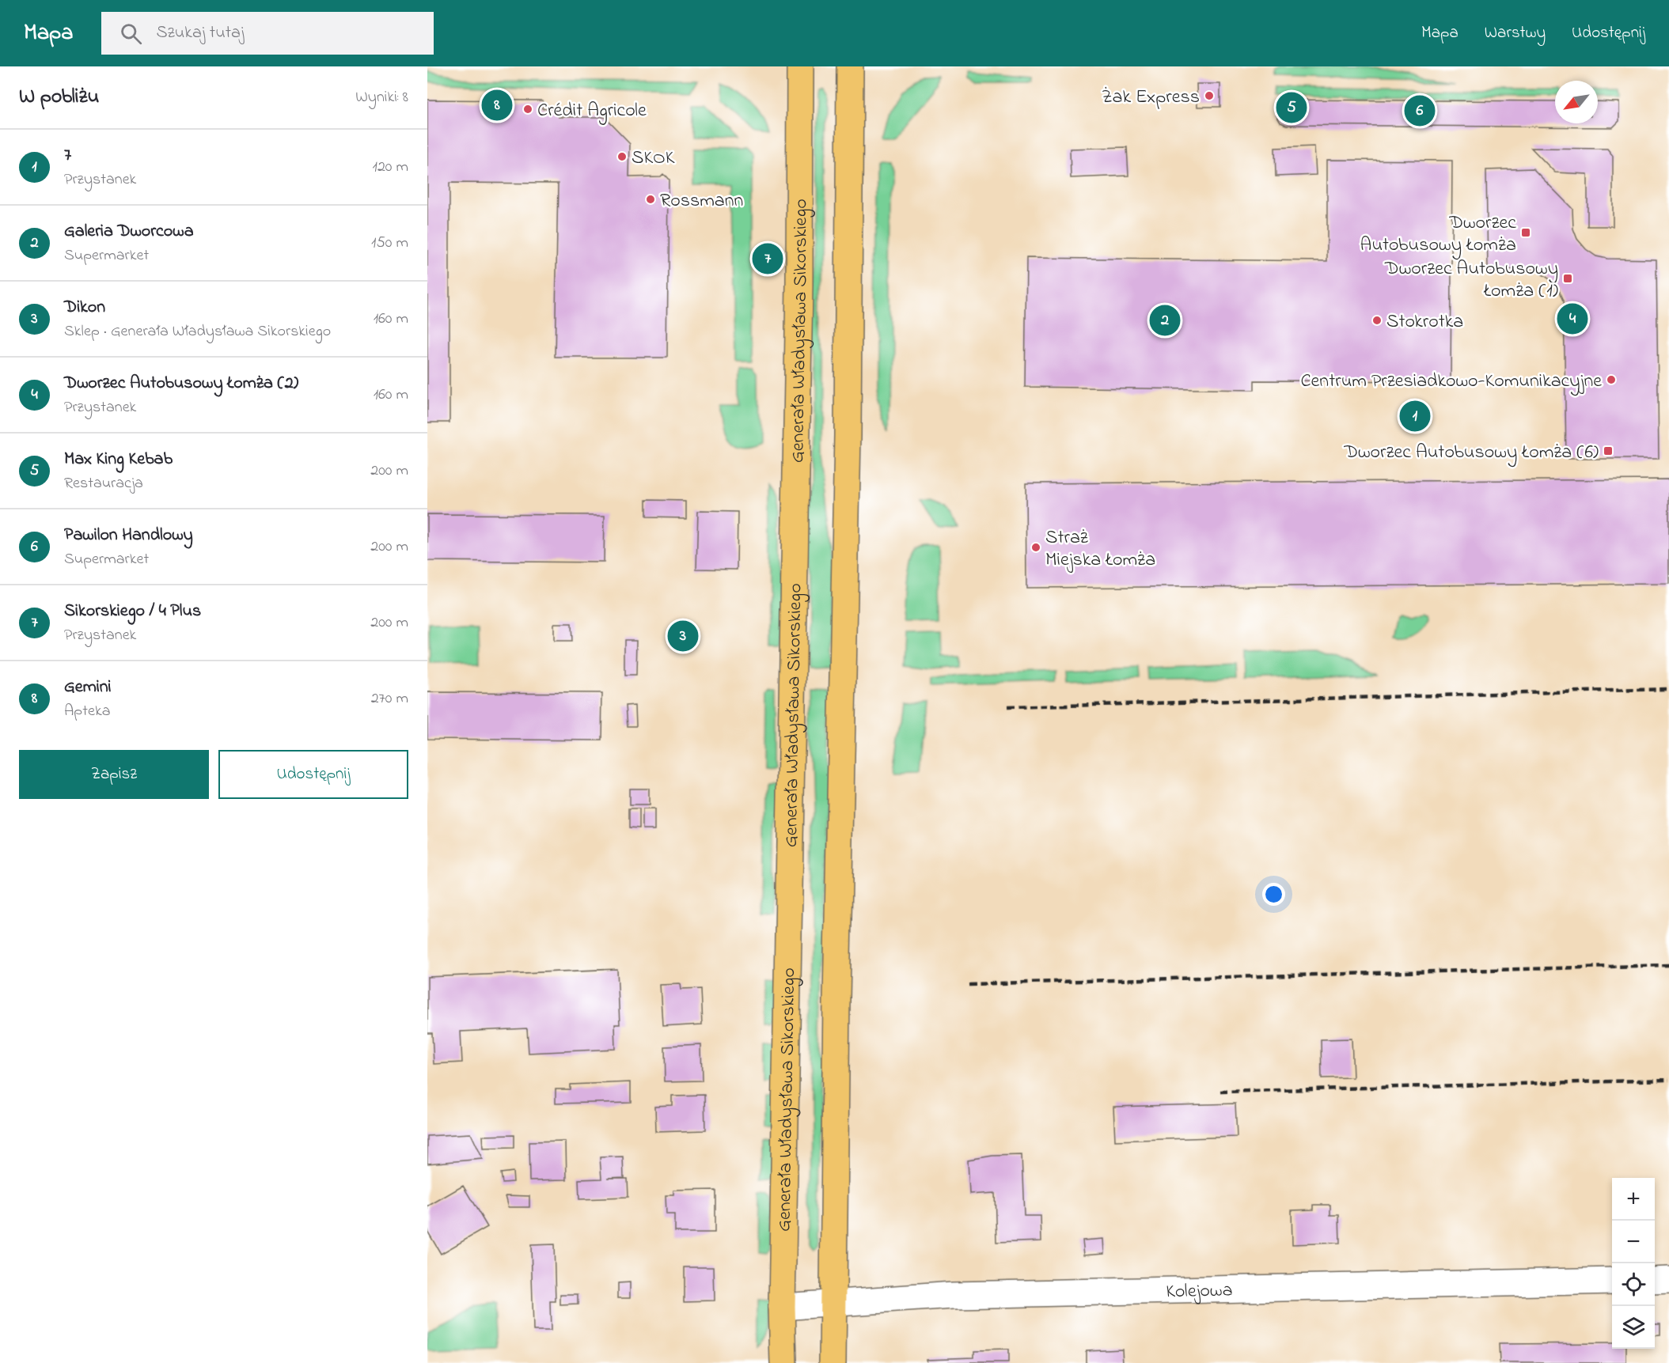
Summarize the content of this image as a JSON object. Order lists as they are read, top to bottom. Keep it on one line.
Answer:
{"streets":{"main road":["Generała Władysława Sikorskiego"],"street":["Kolejowa"]},"crossings":[["Generała Władysława Sikorskiego","Kolejowa"]],"places":{"other":["Żak Express","Crédit Agricole","SKOK","Rossmann","Stokrotka","Centrum Przesiadkowo-Komunikacyjne","Straż Miejska Łomża"],"transit":["Dworzec Autobusowy Łomża","Dworzec Autobusowy Łomża (1)","Dworzec Autobusowy Łomża (6)"]},"north":"bottom left","page":{"header":"Mapa","search":"Szukaj tutaj","nav":["Mapa","Warstwy","Udostępnij"],"heading":["W pobliżu","Wyniki: 8"],"pins":["8","5","6","7","4","2","1","3"],"list":[{"mark":"1","name":"7","note":"Przystanek","value":"120 m"},{"mark":"2","name":"Galeria Dworcowa","note":"Supermarket","value":"150 m"},{"mark":"3","name":"Dikon","note":"Sklep · Generała Władysława Sikorskiego","value":"160 m"},{"mark":"4","name":"Dworzec Autobusowy Łomża (2)","note":"Przystanek","value":"160 m"},{"mark":"5","name":"Max King Kebab","note":"Restauracja","value":"200 m"},{"mark":"6","name":"Pawilon Handlowy","note":"Supermarket","value":"200 m"},{"mark":"7","name":"Sikorskiego / 4 Plus","note":"Przystanek","value":"200 m"},{"mark":"8","name":"Gemini","note":"Apteka","value":"270 m"}],"buttons":["Zapisz","Udostępnij"],"map_buttons":["+","−"]}}
